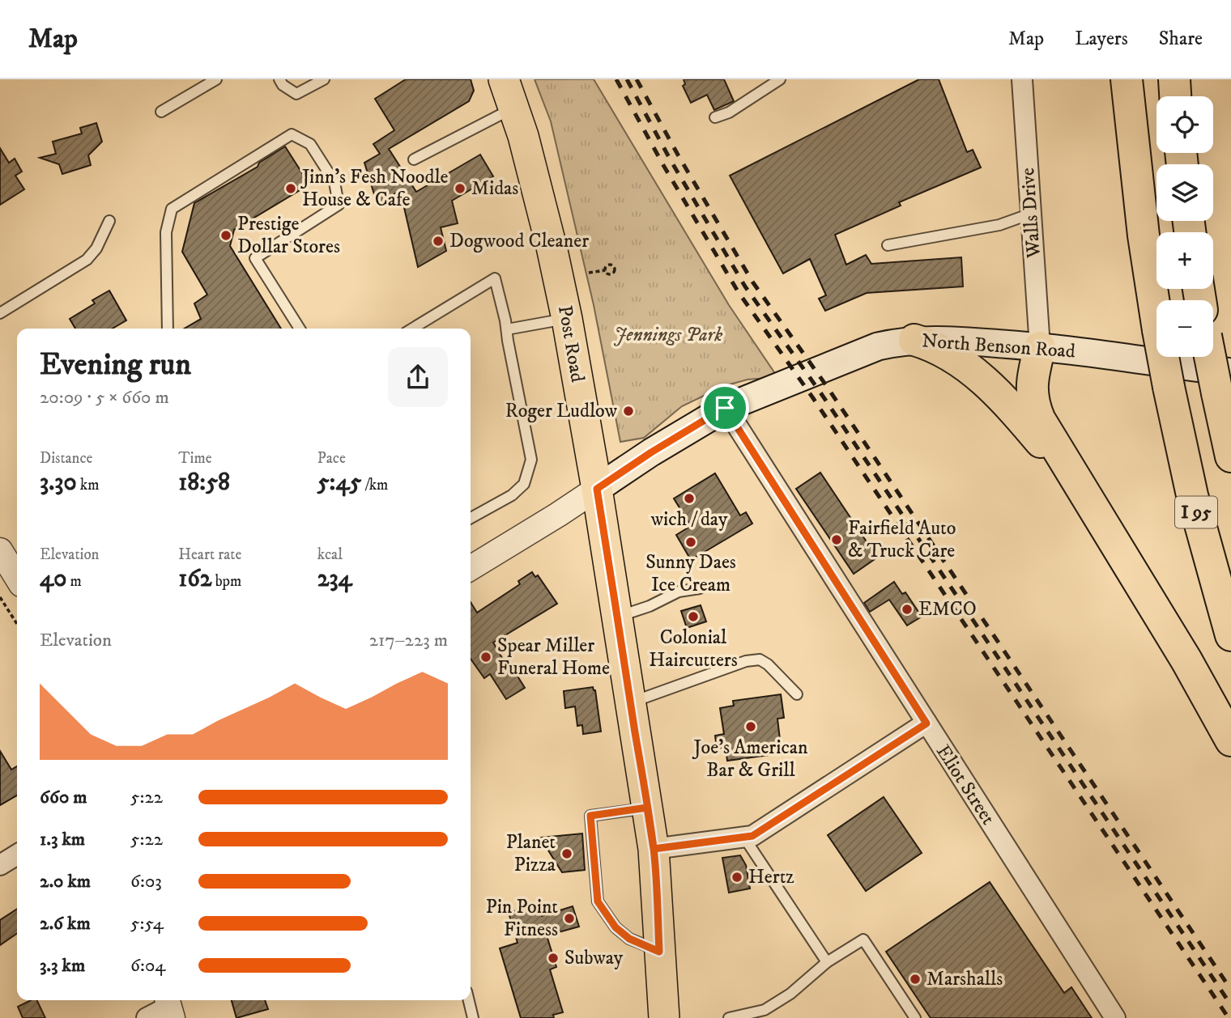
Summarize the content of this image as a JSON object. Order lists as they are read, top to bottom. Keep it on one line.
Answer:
{"streets":{"highway":["I 95"],"main road":["Post Road","North Benson Road"],"street":["Walls Drive","Eliot Street"]},"crossings":[["Walls Drive","North Benson Road"],["Post Road","North Benson Road"],["North Benson Road","Eliot Street"]],"parks":["Jennings Park"],"places":["Jinn's Fesh Noodle House & Cafe","Midas","Prestige Dollar Stores","Dogwood Cleaner","Roger Ludlow","wich / day","Fairfield Auto & Truck Care","Sunny Daes Ice Cream","EMCO","Colonial Haircutters","Spear Miller Funeral Home","Joe's American Bar & Grill","Planet Pizza","Hertz","Pin Point Fitness","Subway","Marshalls"],"page":{"header":"Map","nav":["Map","Layers","Share"],"map_buttons":["+","−"],"heading":["Evening run","20:09 · 5 × 660 m"],"stats":[["Distance","3.30 km"],["Time","18:58"],["Pace","5:45 /km"],["Elevation","40 m"],["Heart rate","162 bpm"],["kcal","234"]],"chart":["Elevation","217–223 m"],"list":[{"name":"660 m","note":"5:22"},{"name":"1.3 km","note":"5:22"},{"name":"2.0 km","note":"6:03"},{"name":"2.6 km","note":"5:54"},{"name":"3.3 km","note":"6:04"}]}}
